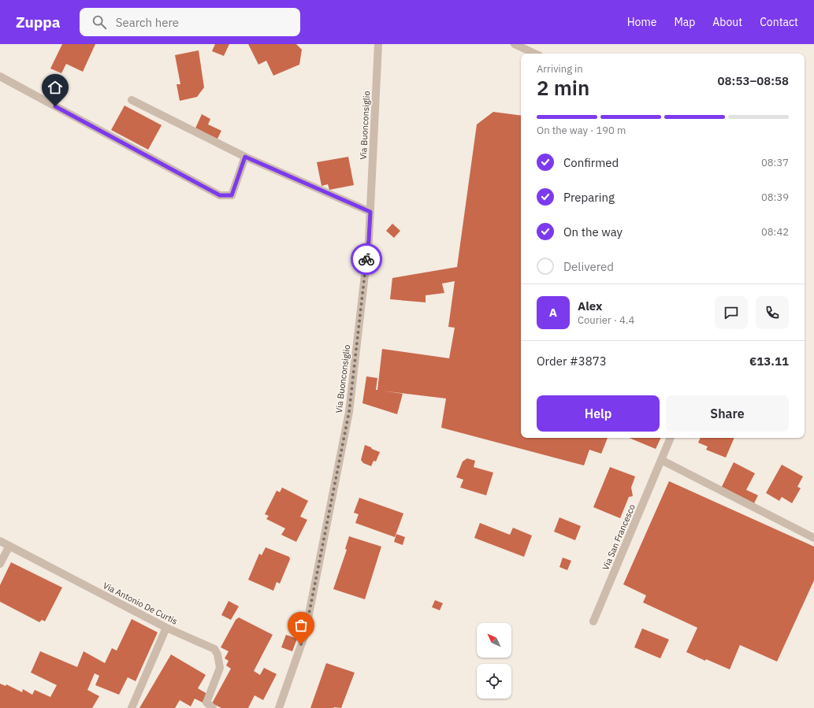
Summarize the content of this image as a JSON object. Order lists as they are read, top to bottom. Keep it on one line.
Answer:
{"streets":{"street":["Via Buonconsiglio","Via San Francesco","Via Antonio De Curtis"]},"north":"top left","page":{"header":"Zuppa","search":"Search here","nav":["Home","Map","About","Contact"],"heading":["2 min","Arriving in","08:53–08:58"],"panel":["Alex","Courier · 4.4","Order #3873","€13.11"],"bar":"On the way · 190 m","list":[["Confirmed","08:37"],["Preparing","08:39"],["On the way","08:42"],"Delivered"],"round":"A","buttons":["Help","Share"]}}
